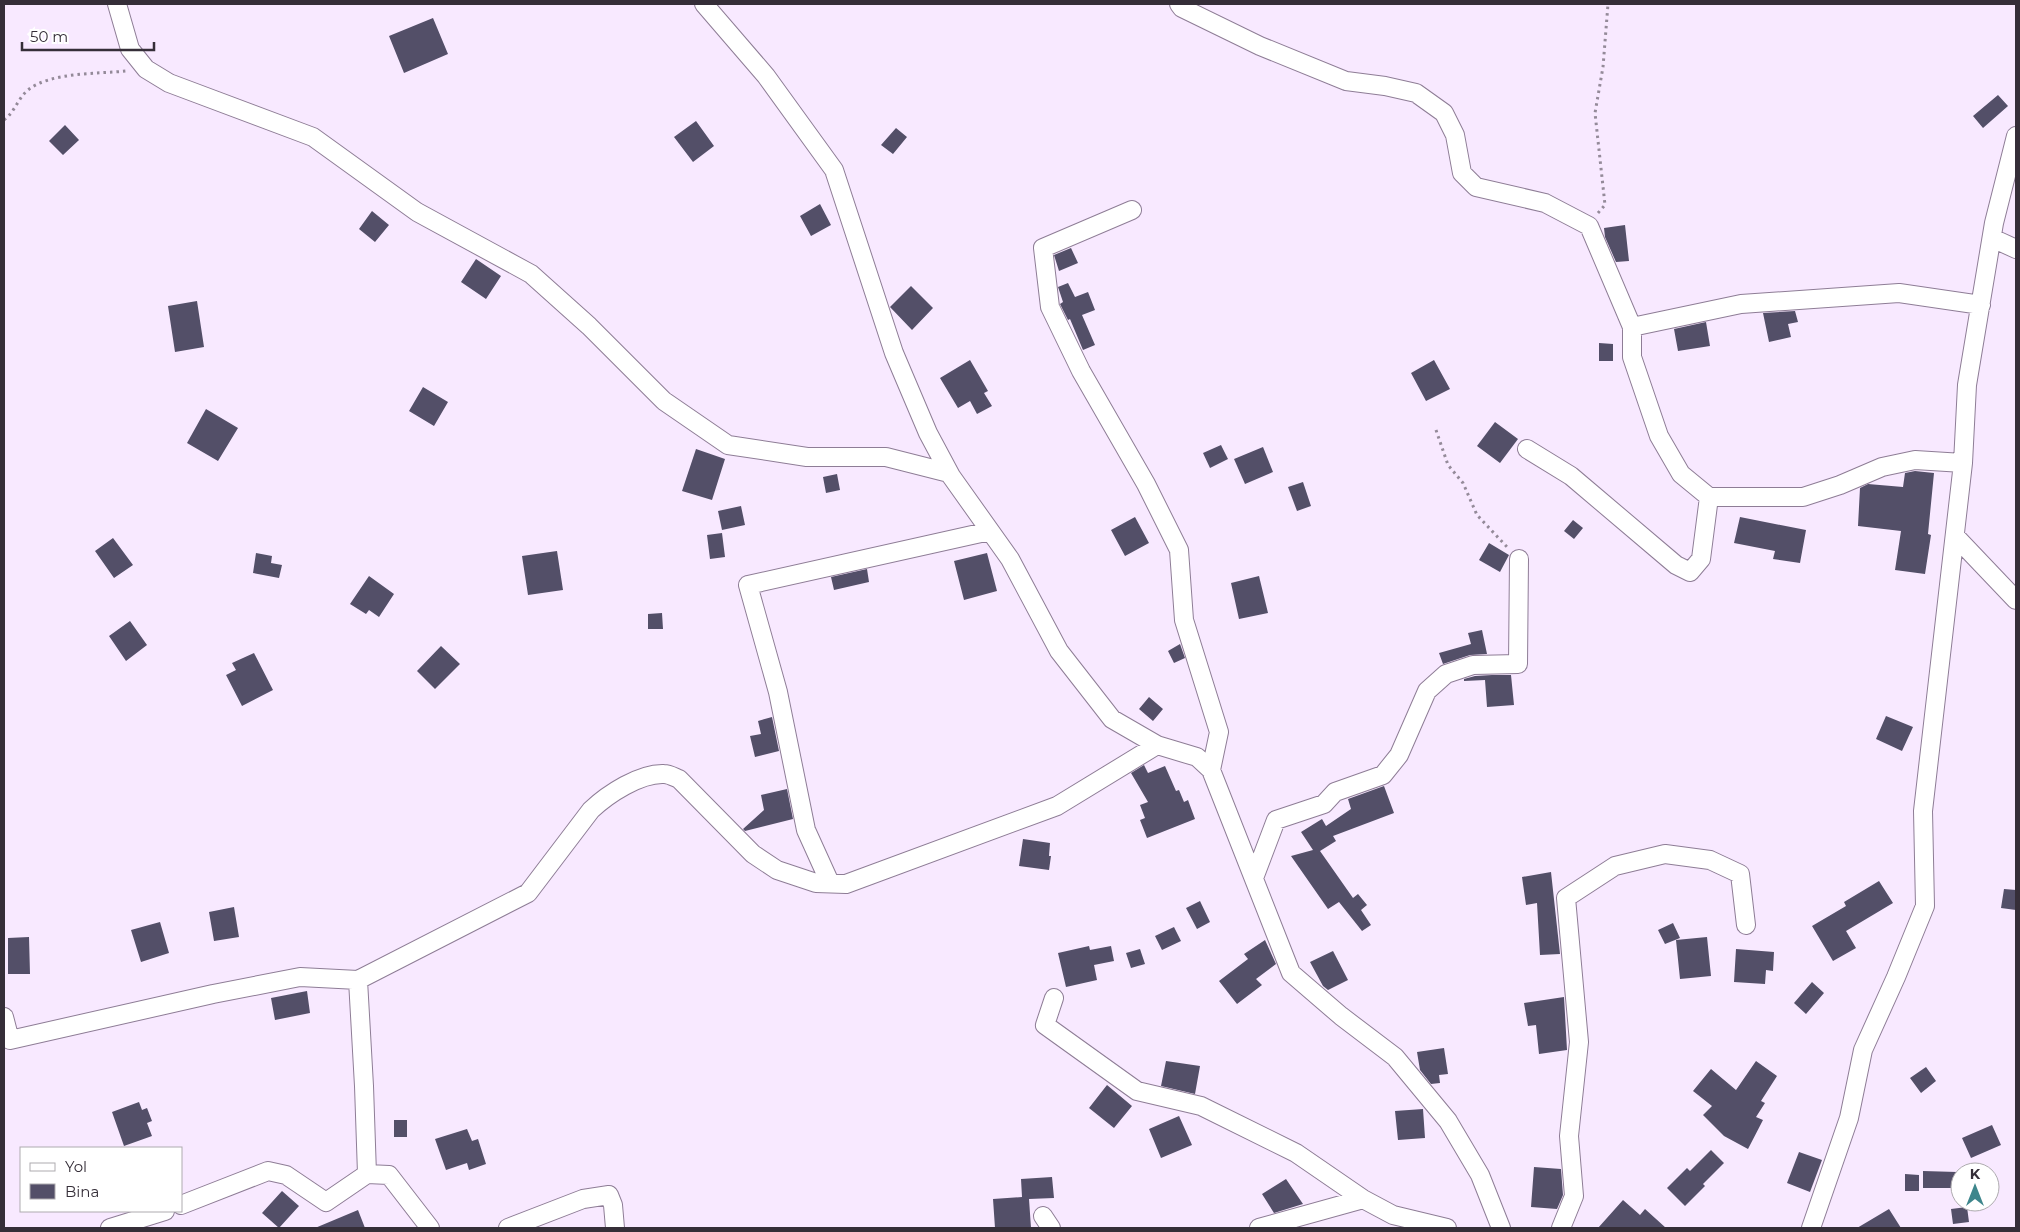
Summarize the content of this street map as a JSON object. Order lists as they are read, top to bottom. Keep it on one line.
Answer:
{"legend":["Yol","Bina"],"scale_bar":"50 m","north":"top"}
